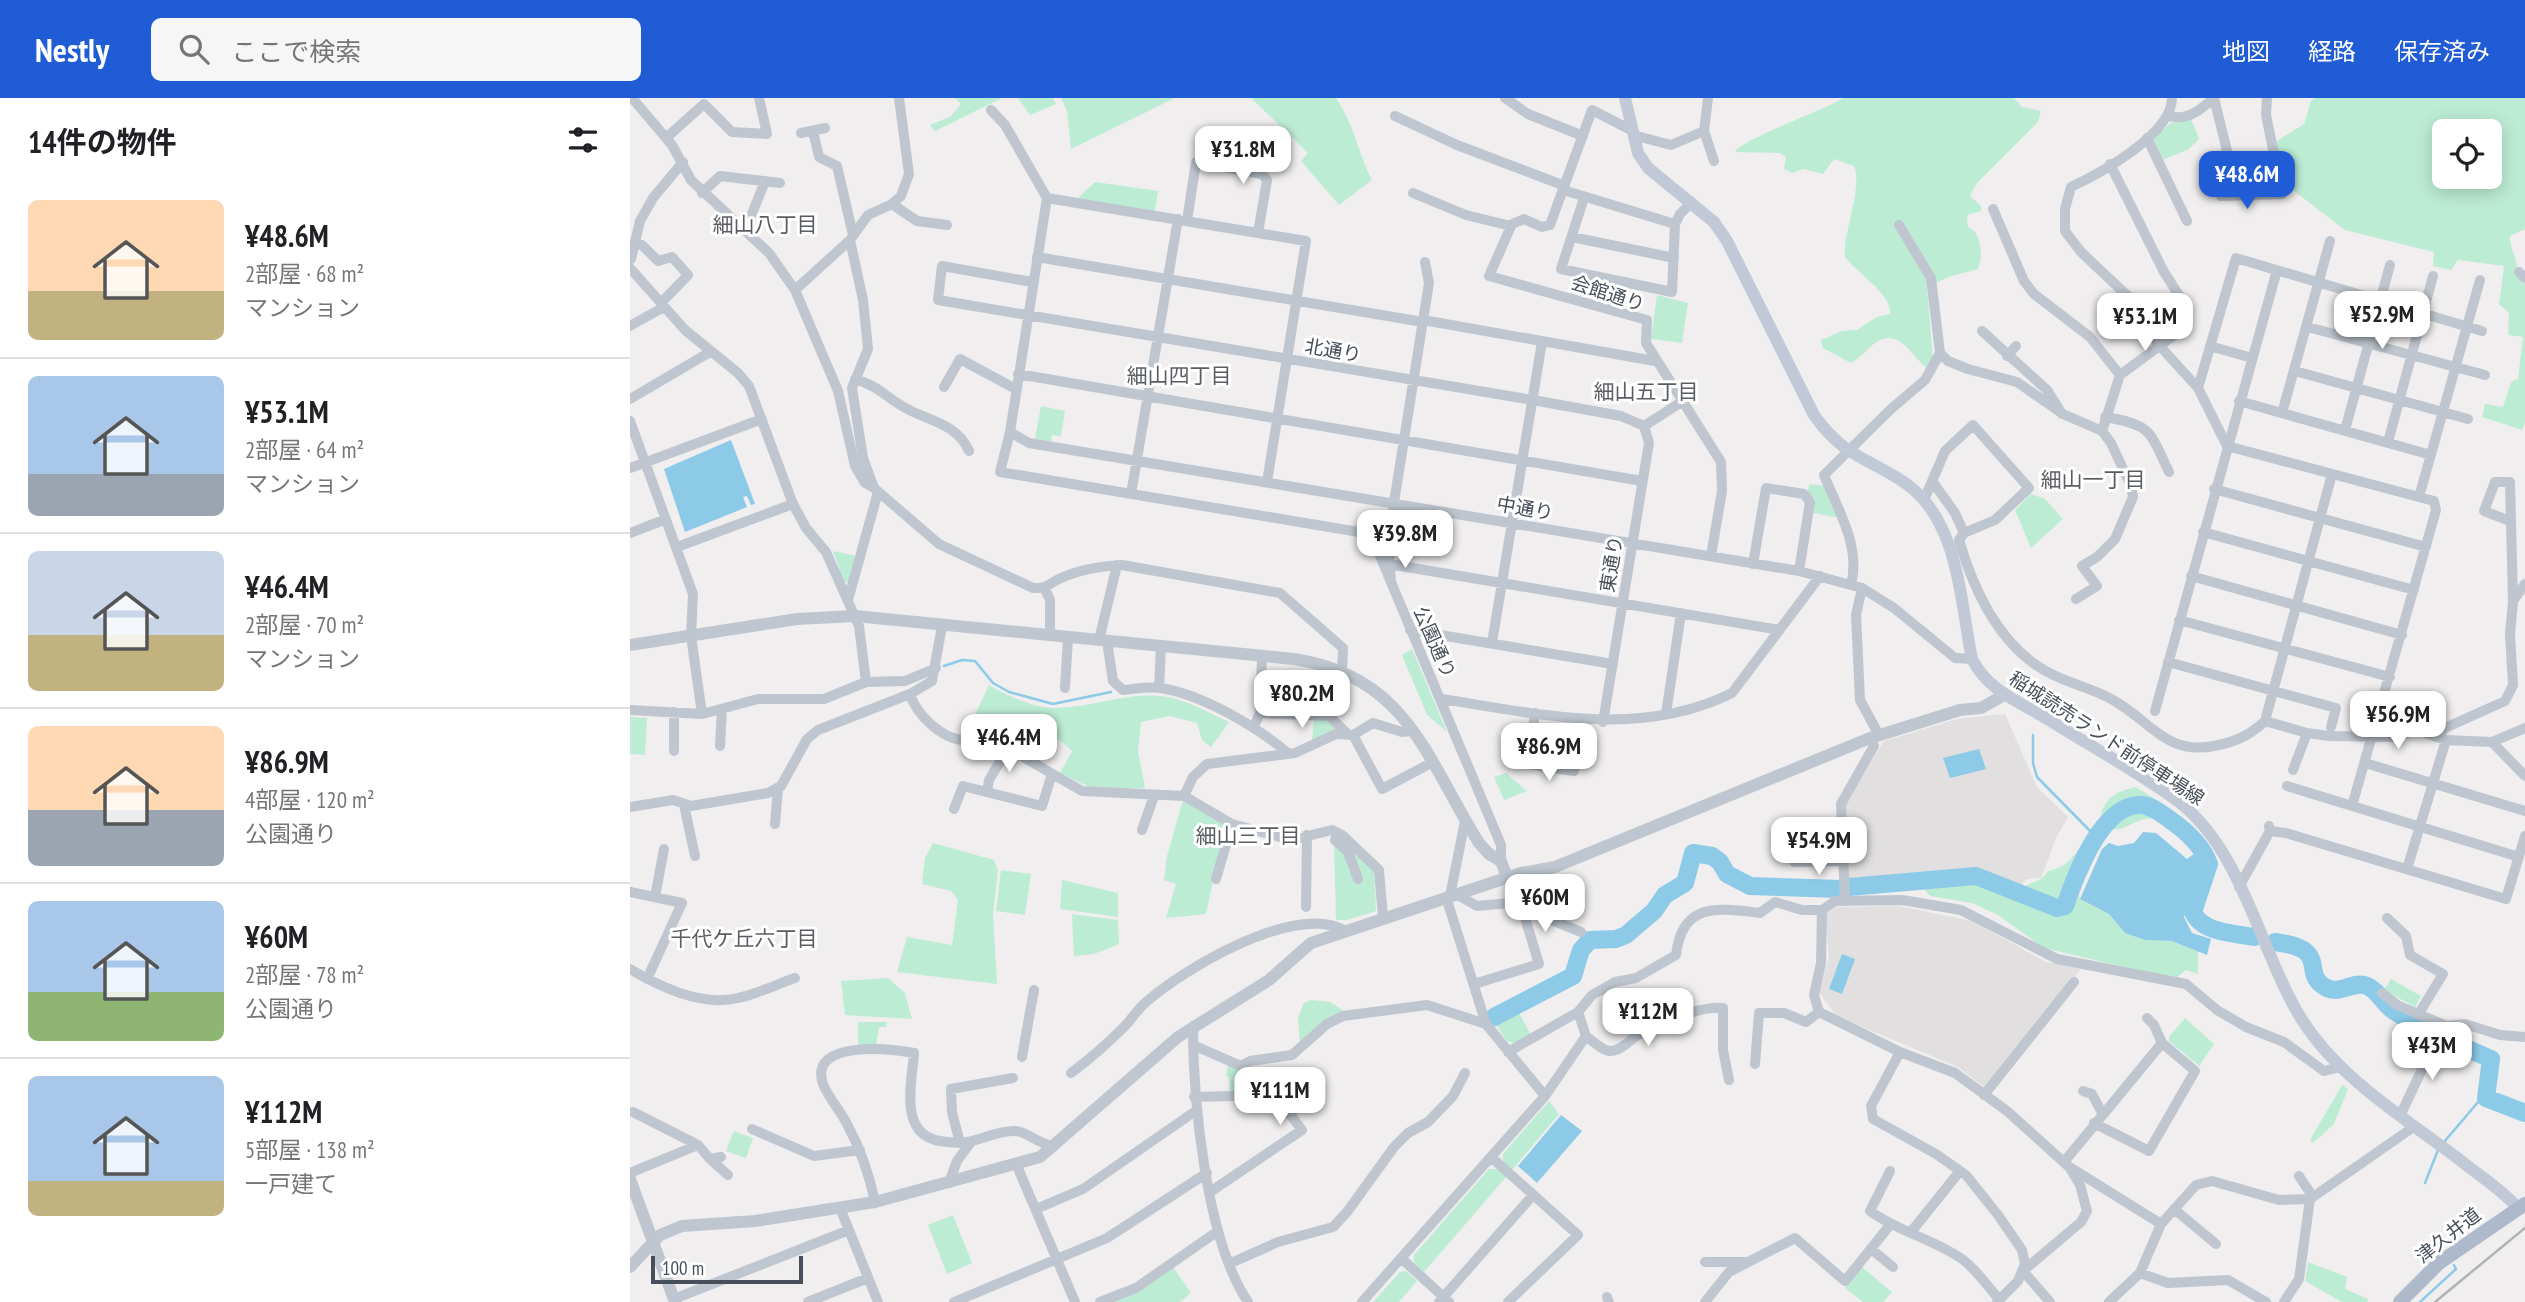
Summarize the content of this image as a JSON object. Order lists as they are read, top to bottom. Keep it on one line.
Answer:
{"streets":{"main road":["稲城読売ランド前停車場線","津久井道"],"street":["会館通り","北通り","中通り","東通り","公園通り"]},"crossings":[["会館通り","中通り"],["北通り","東通り"],["北通り","公園通り"],["中通り","東通り"],["中通り","公園通り"],["中通り","稲城読売ランド前停車場線"],["稲城読売ランド前停車場線","津久井道"]],"districts":["細山八丁目","細山四丁目","細山五丁目","細山一丁目","細山三丁目","千代ケ丘六丁目"],"scale_bar":"100 m","page":{"header":"Nestly","search":"ここで検索","nav":["地図","経路","保存済み"],"heading":"14件の物件","price":["¥31.8M","¥48.6M","¥52.9M","¥53.1M","¥39.8M","¥80.2M","¥56.9M","¥46.4M","¥86.9M","¥54.9M","¥60M","¥112M","¥43M","¥111M"],"list":[{"name":"¥48.6M","note":"2部屋 · 68 m² · マンション"},{"name":"¥53.1M","note":"2部屋 · 64 m² · マンション"},{"name":"¥46.4M","note":"2部屋 · 70 m² · マンション"},{"name":"¥86.9M","note":"4部屋 · 120 m² · 公園通り"},{"name":"¥60M","note":"2部屋 · 78 m² · 公園通り"},{"name":"¥112M","note":"5部屋 · 138 m² · 一戸建て"}],"scale":"100 m"}}
